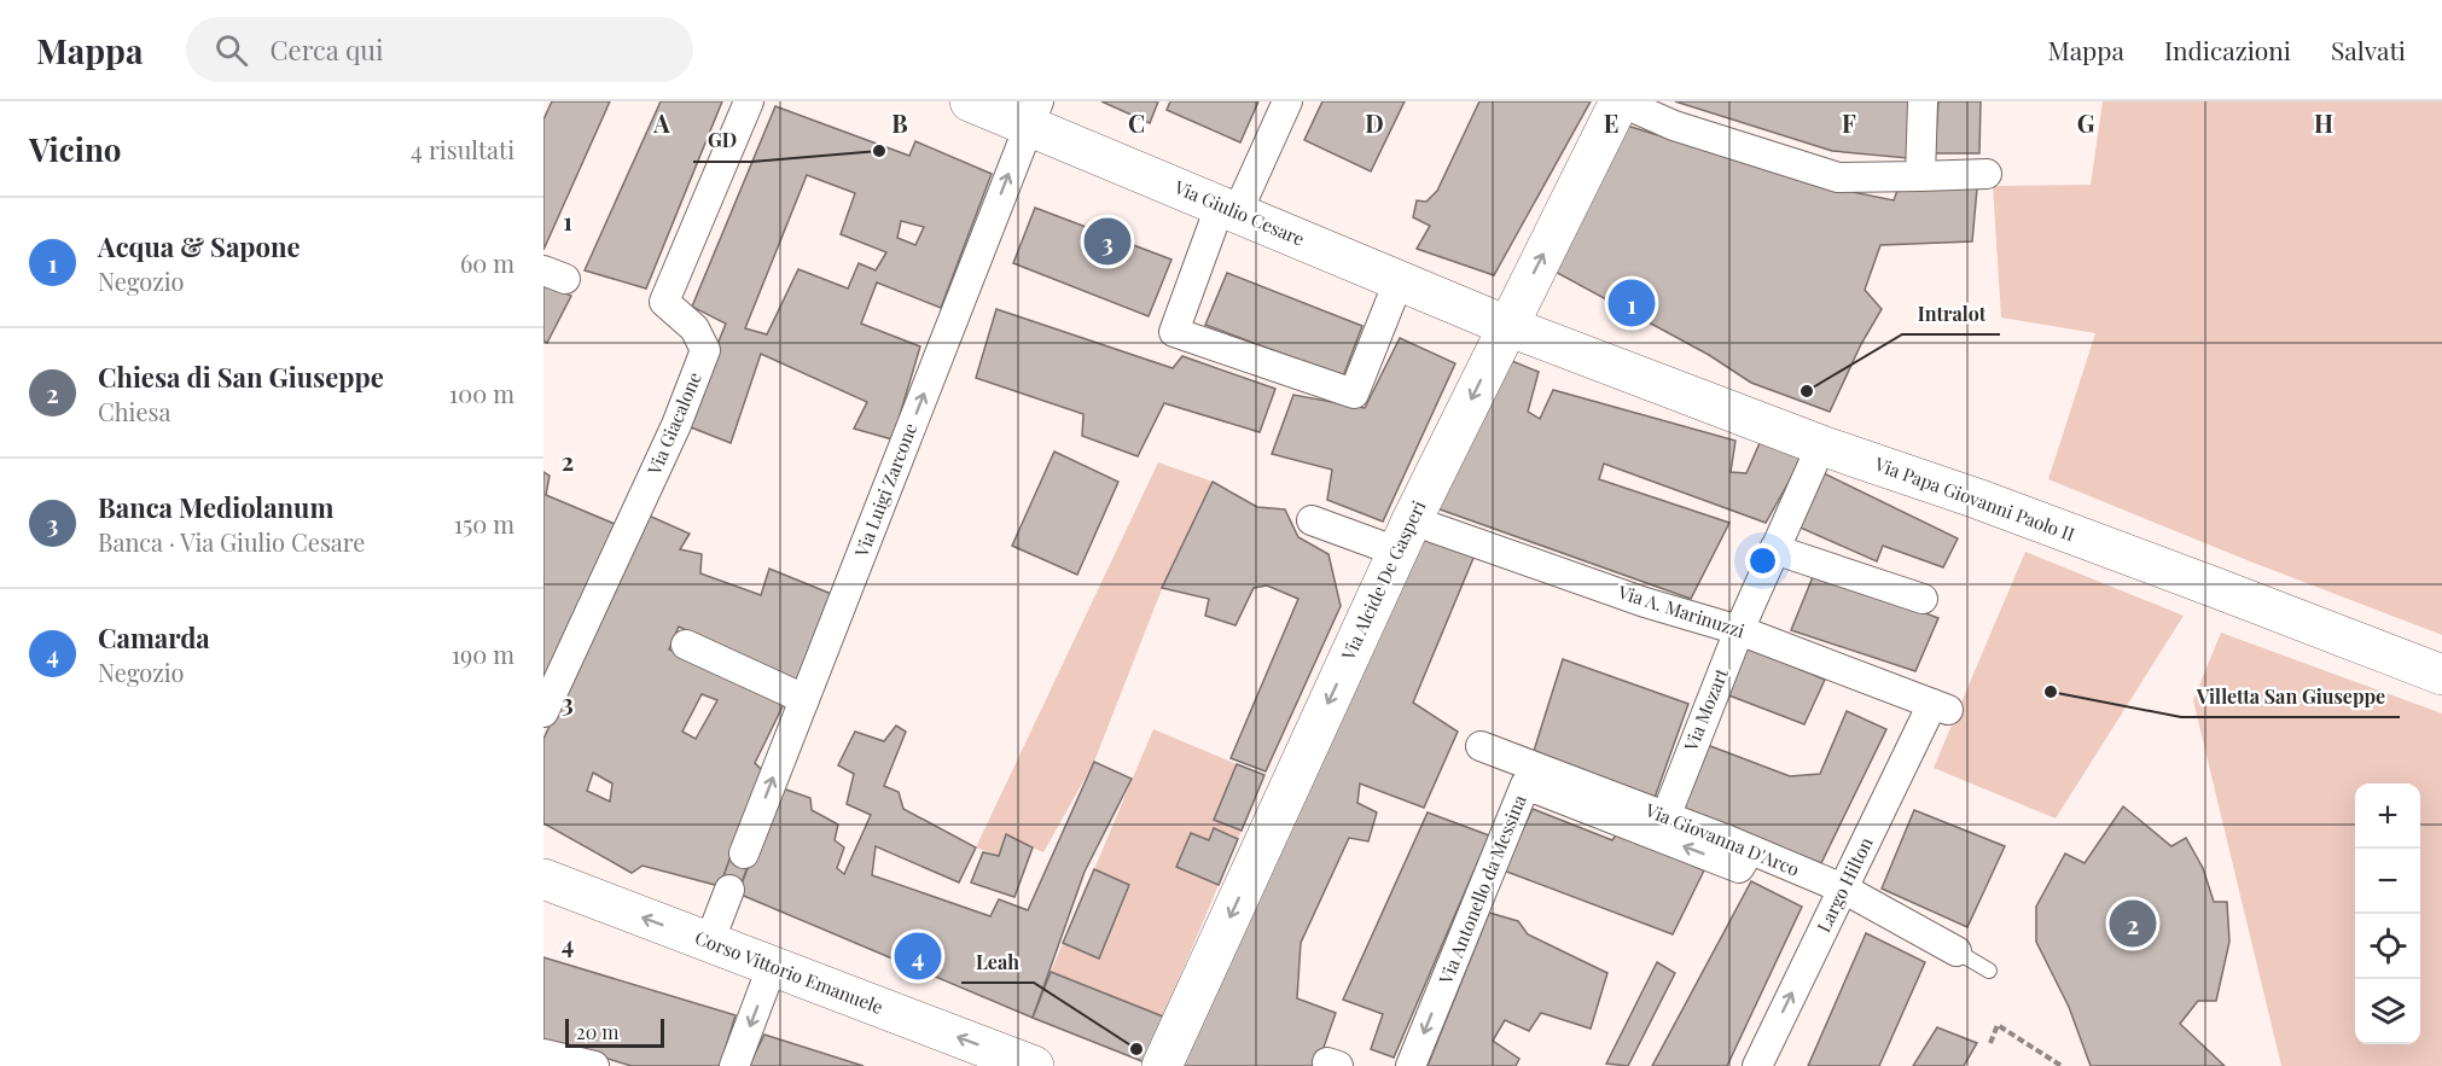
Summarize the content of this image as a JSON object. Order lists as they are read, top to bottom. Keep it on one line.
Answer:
{"streets":{"street":["Via Giulio Cesare","Via Giacalone","Via Luigi Zarcone","Via Papa Giovanni Paolo II","Via Alcide De Gasperi","Via A. Marinuzzi","Via Mozart","Via Giovanna D'Arco","Largo Hilton","Via Antonello da Messina","Corso Vittorio Emanuele"]},"crossings":[["Via Giulio Cesare","Via Luigi Zarcone"],["Via Giulio Cesare","Via Papa Giovanni Paolo II"],["Via Giulio Cesare","Via Alcide De Gasperi"],["Via Papa Giovanni Paolo II","Via Alcide De Gasperi"],["Via Papa Giovanni Paolo II","Via Mozart"],["Via Alcide De Gasperi","Via A. Marinuzzi"],["Via A. Marinuzzi","Via Mozart"],["Via A. Marinuzzi","Largo Hilton"],["Via Mozart","Via Giovanna D'Arco"],["Via Giovanna D'Arco","Largo Hilton"],["Via Giovanna D'Arco","Via Antonello da Messina"]],"one_way":["Via Luigi Zarcone","Largo Hilton"],"places":["GD","Intralot","Villetta San Giuseppe","Leah"],"scale_bar":"20 m","page":{"header":"Mappa","search":"Cerca qui","nav":["Mappa","Indicazioni","Salvati"],"heading":["Vicino","4 risultati"],"list":[{"mark":"1","name":"Acqua & Sapone","note":"Negozio","value":"60 m"},{"mark":"2","name":"Chiesa di San Giuseppe","note":"Chiesa","value":"100 m"},{"mark":"3","name":"Banca Mediolanum","note":"Banca · Via Giulio Cesare","value":"150 m"},{"mark":"4","name":"Camarda","note":"Negozio","value":"190 m"}],"pins":["3","1","2","4"],"map_buttons":["+","−"],"scale":"20 m"},"grid":{"columns":["A","B","C","D","E","F","G","H"],"rows":["1","2","3","4"]}}
